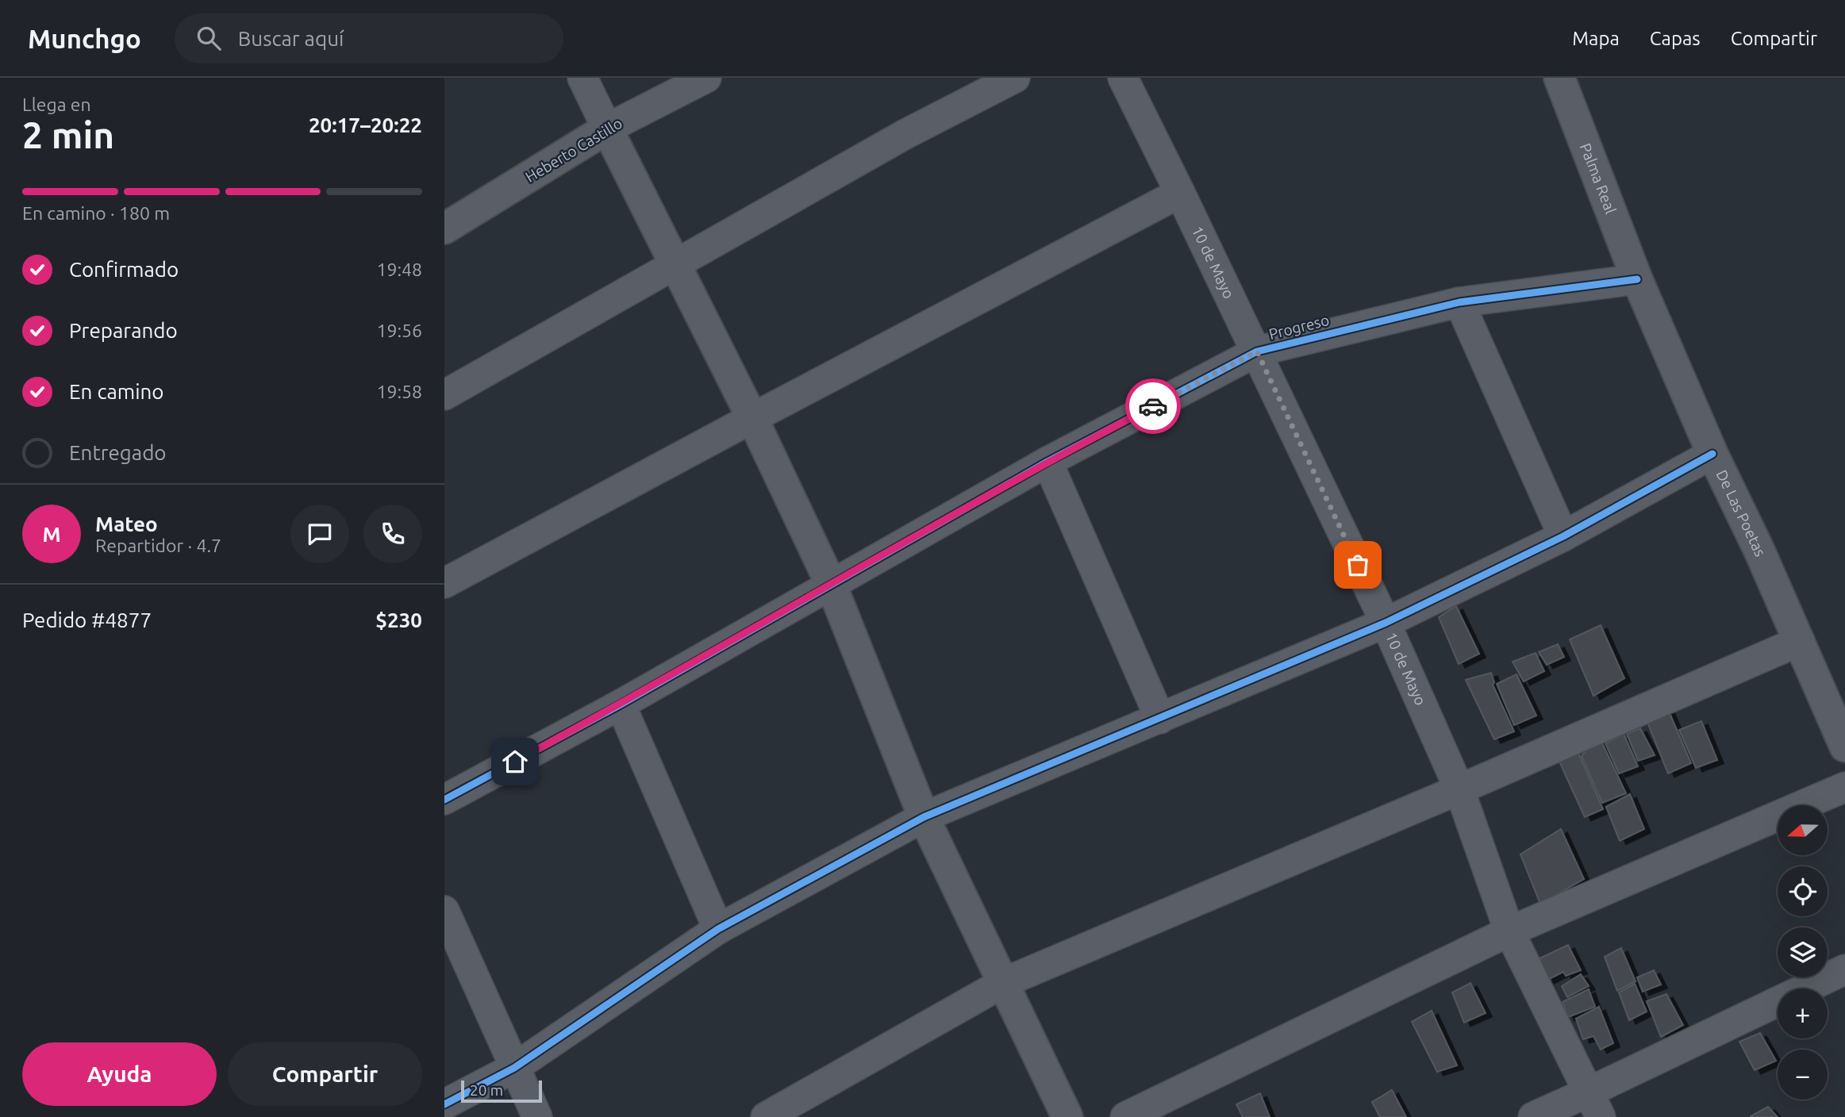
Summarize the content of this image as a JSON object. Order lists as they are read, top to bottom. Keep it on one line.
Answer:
{"streets":{"street":["Heberto Castillo","Palma Real","10 de Mayo","Progreso","De Las Poetas"]},"crossings":[["Palma Real","Progreso"],["Palma Real","De Las Poetas"],["10 de Mayo","Progreso"],["Progreso","De Las Poetas"]],"scale_bar":"20 m","north":"left","page":{"header":"Munchgo","search":"Buscar aquí","nav":["Mapa","Capas","Compartir"],"heading":["2 min","Llega en","20:17–20:22"],"panel":["Mateo","Repartidor · 4.7","Pedido #4877","$230"],"bar":"En camino · 180 m","list":[["Confirmado","19:48"],["Preparando","19:56"],["En camino","19:58"],"Entregado"],"round":"M","map_buttons":["+","−"],"buttons":["Ayuda","Compartir"],"scale":"20 m"}}
